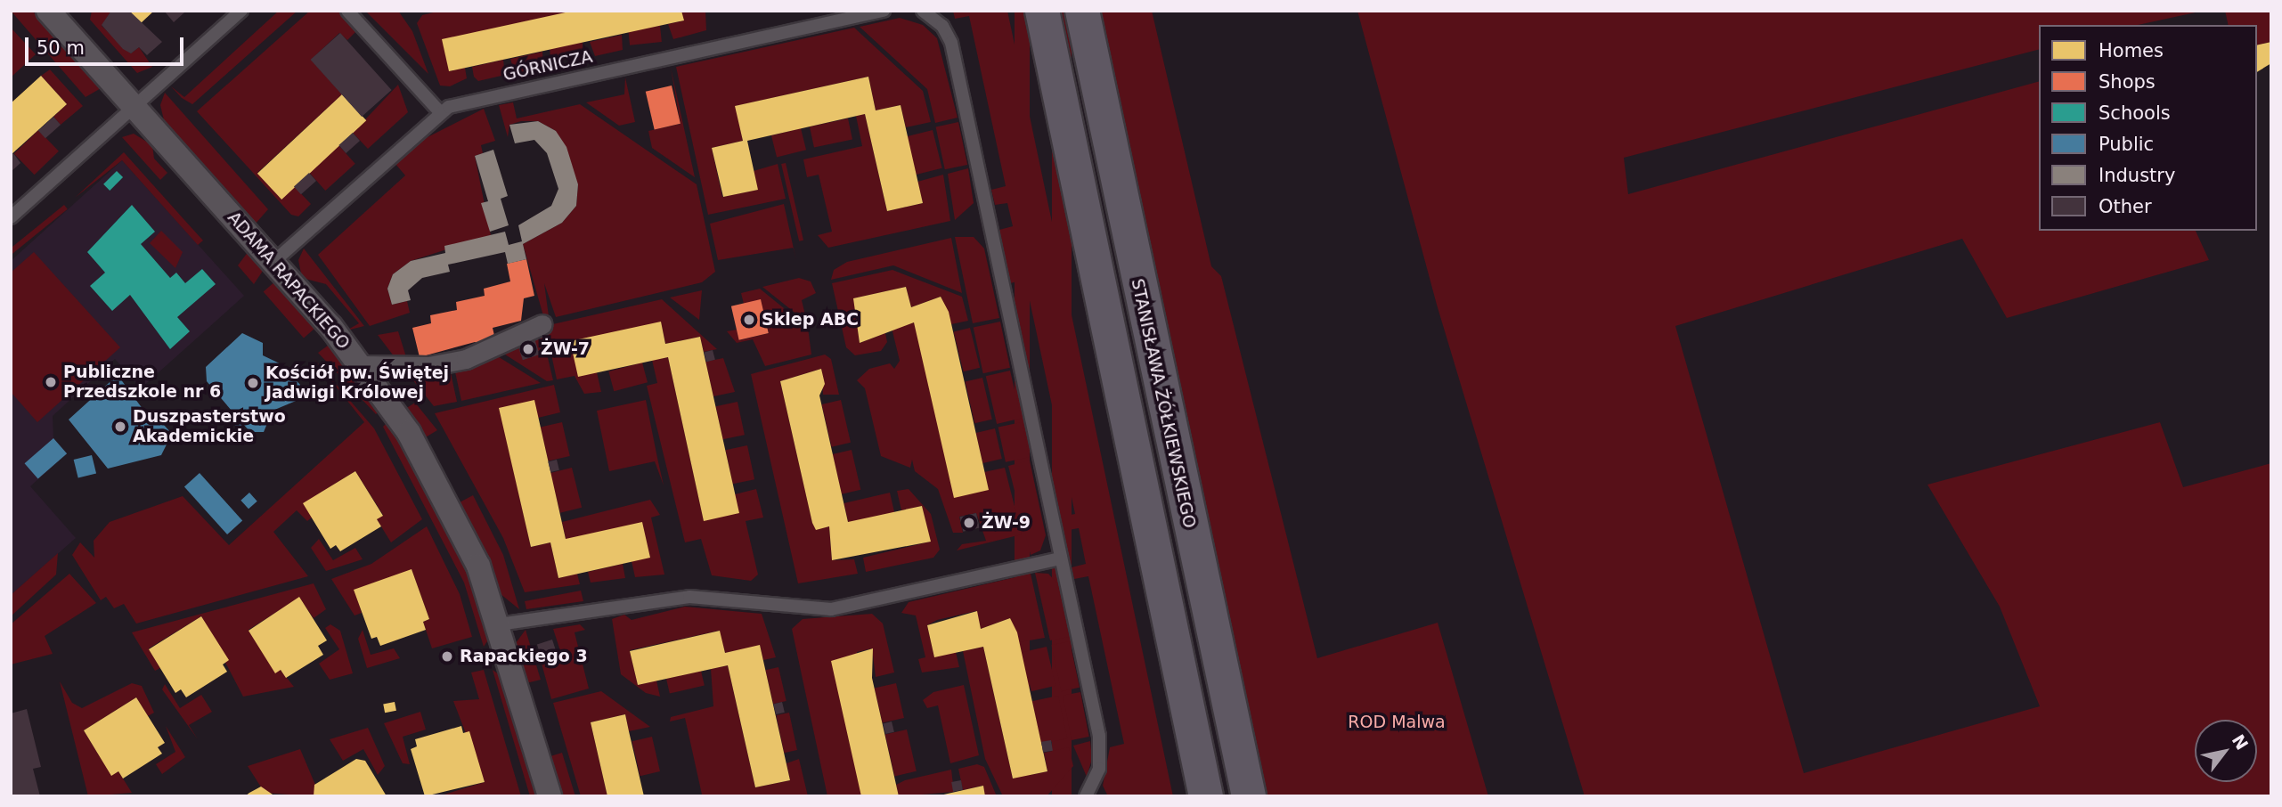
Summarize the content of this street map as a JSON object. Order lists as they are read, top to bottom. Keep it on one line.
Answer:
{"streets":{"main road":["STANISŁAWA ŻÓŁKIEWSKIEGO"],"street":["ADAMA RAPACKIEGO"],"lane":["GÓRNICZA"]},"crossings":[["GÓRNICZA","ADAMA RAPACKIEGO"]],"parks":["ROD Malwa"],"places":["Sklep ABC","ŻW-7","Publiczne Przedszkole nr 6","Kościół pw. Świętej Jadwigi Królowej","Duszpasterstwo Akademickie","ŻW-9","Rapackiego 3"],"legend":["Homes","Shops","Schools","Public","Industry","Other"],"scale_bar":"50 m","north":"top right"}
